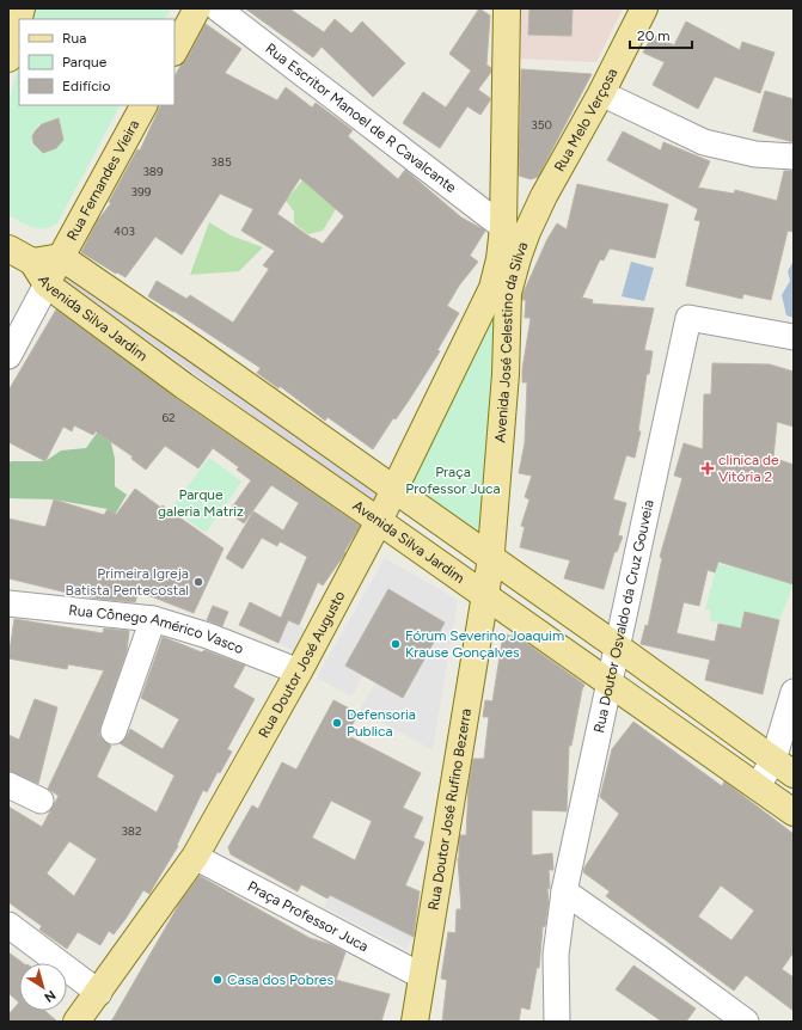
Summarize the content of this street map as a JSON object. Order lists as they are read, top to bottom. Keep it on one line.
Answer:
{"streets":{"main road":["Rua Melo Verçosa","Rua Fernandes Vieira","Avenida Silva Jardim","Avenida José Celestino da Silva","Rua Doutor José Augusto","Rua Doutor José Rufino Bezerra"],"street":["Rua Escritor Manoel de R Cavalcante","Rua Doutor Osvaldo da Cruz Gouveia","Rua Cônego Américo Vasco","Praça Professor Juca"]},"crossings":[["Rua Escritor Manoel de R Cavalcante","Rua Melo Verçosa"],["Rua Escritor Manoel de R Cavalcante","Avenida José Celestino da Silva"],["Rua Melo Verçosa","Avenida José Celestino da Silva"],["Rua Fernandes Vieira","Avenida Silva Jardim"],["Avenida Silva Jardim","Avenida José Celestino da Silva"],["Avenida Silva Jardim","Rua Doutor Osvaldo da Cruz Gouveia"],["Avenida Silva Jardim","Rua Doutor José Augusto"],["Avenida Silva Jardim","Rua Doutor José Rufino Bezerra"],["Avenida José Celestino da Silva","Rua Doutor José Augusto"],["Avenida José Celestino da Silva","Rua Doutor José Rufino Bezerra"],["Rua Cônego Américo Vasco","Rua Doutor José Augusto"],["Rua Doutor José Augusto","Praça Professor Juca"],["Rua Doutor José Rufino Bezerra","Praça Professor Juca"]],"parks":["Praça Professor Juca","Parque galeria Matriz"],"places":{"health":["clinica de Vitória 2"],"other":["Primeira Igreja Batista Pentecostal","Fórum Severino Joaquim Krause Gonçalves","Defensoria Publica","Casa dos Pobres"]},"house_numbers":["350","385","389","399","403","62","382"],"legend":["Rua","Parque","Edifício"],"scale_bar":"20 m","north":"bottom right"}
